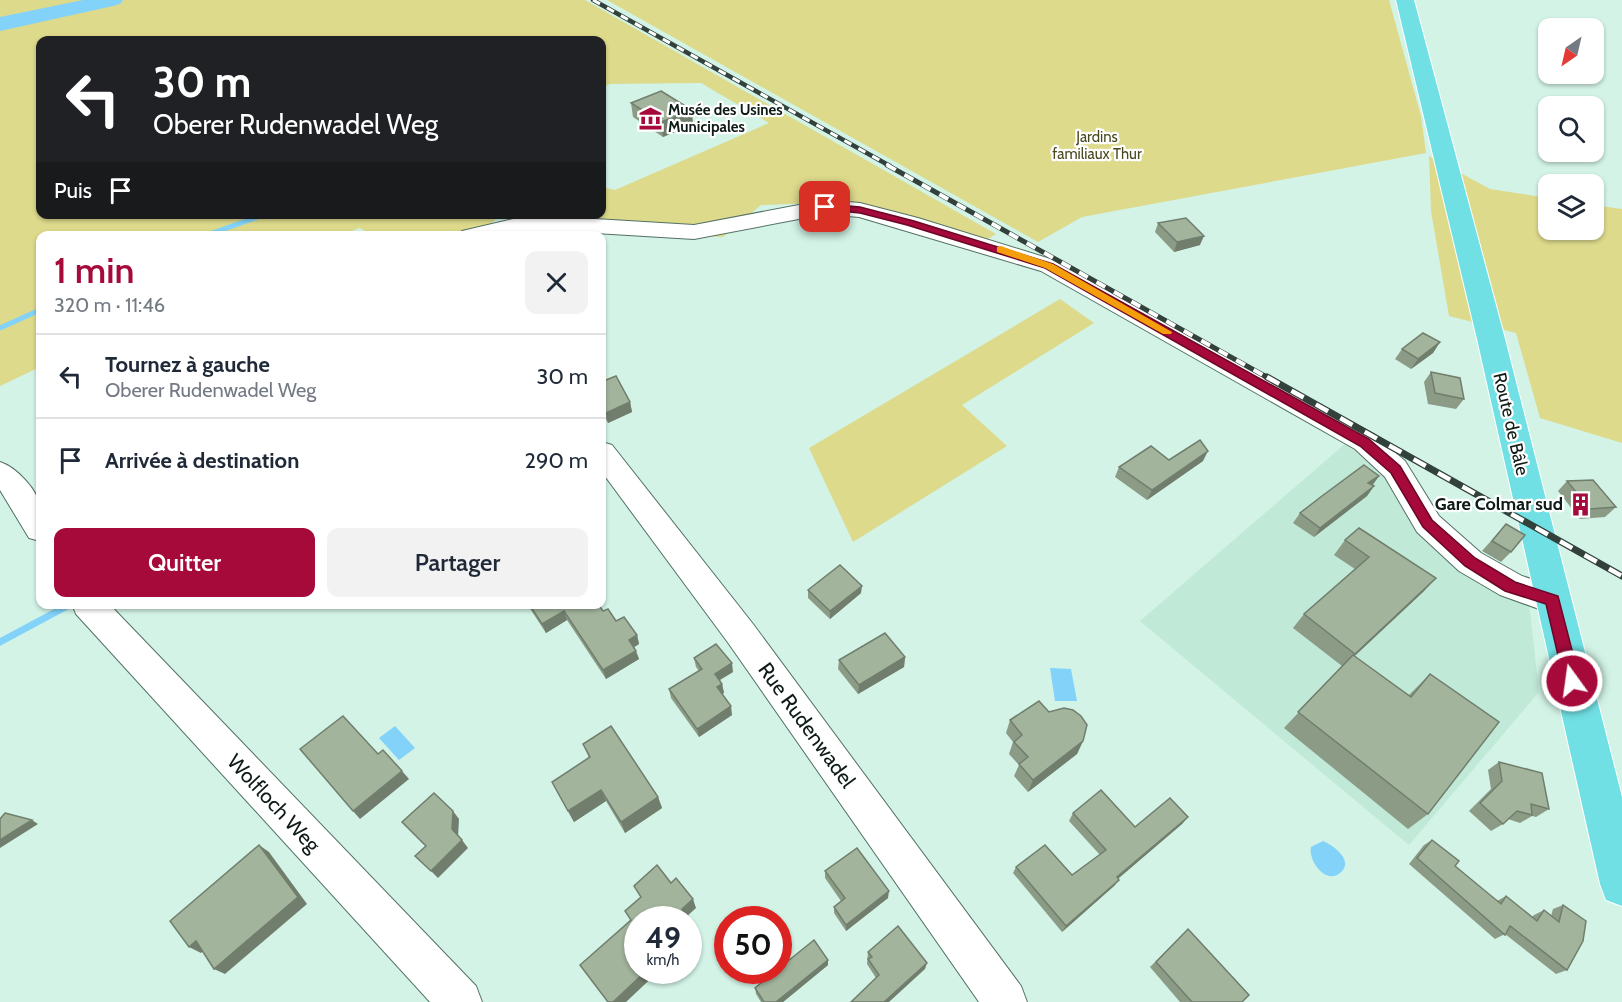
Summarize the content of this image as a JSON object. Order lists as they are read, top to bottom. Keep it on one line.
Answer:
{"streets":{"main road":["Route de Bâle"],"street":["Rue Rudenwadel","Wolfloch Weg"]},"parks":["Jardins familiaux Thur"],"places":{"museum":["Musée des Usines Municipales"],"building":["Gare Colmar sud"]},"north":"bottom left","page":{"turn":["30 m","Oberer Rudenwadel Weg"],"then":"Puis","heading":["1 min","320 m · 11:46"],"list":[{"name":"Tournez à gauche","note":"Oberer Rudenwadel Weg","value":"30 m"},{"name":"Arrivée à destination","value":"290 m"}],"buttons":["Quitter","Partager"],"speed":"49 km/h","limit":"50"}}
